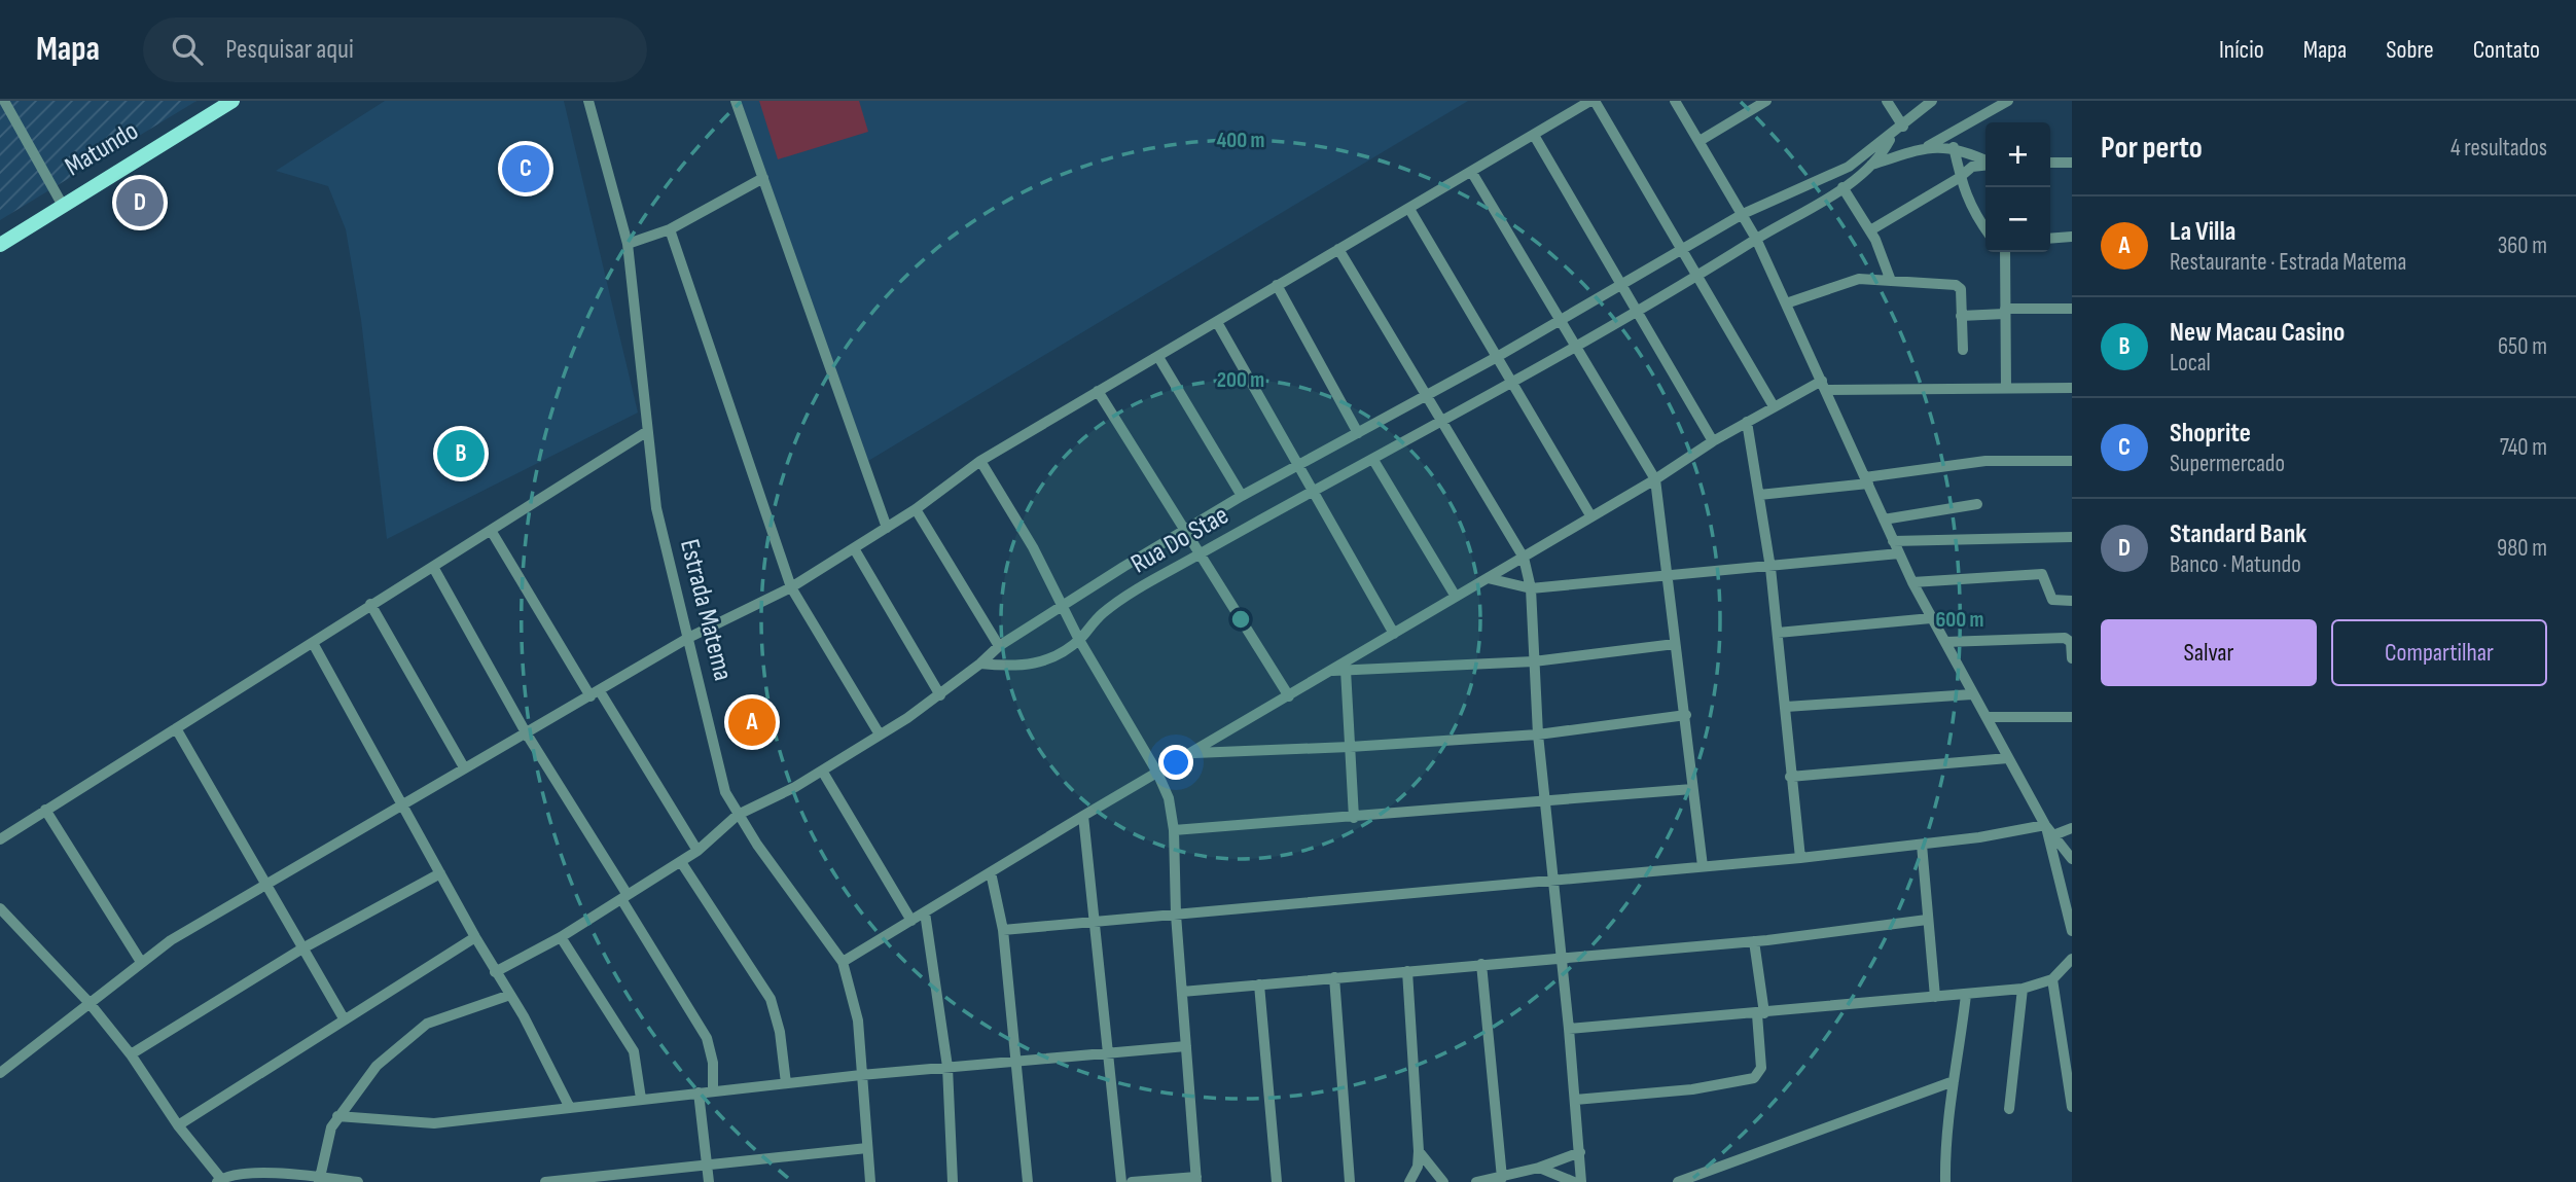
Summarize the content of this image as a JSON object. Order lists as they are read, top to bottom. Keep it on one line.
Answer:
{"streets":{"main road":["Matundo"],"street":["Rua Do Stae","Estrada Matema"]},"page":{"header":"Mapa","search":"Pesquisar aqui","nav":["Início","Mapa","Sobre","Contato"],"heading":["Por perto","4 resultados"],"map_buttons":["+","−"],"pins":["C","D","B","A"],"list":[{"mark":"A","name":"La Villa","note":"Restaurante · Estrada Matema","value":"360 m"},{"mark":"B","name":"New Macau Casino","note":"Local","value":"650 m"},{"mark":"C","name":"Shoprite","note":"Supermercado","value":"740 m"},{"mark":"D","name":"Standard Bank","note":"Banco · Matundo","value":"980 m"}],"buttons":["Salvar","Compartilhar"]},"rings":["400 m","200 m","600 m"]}
